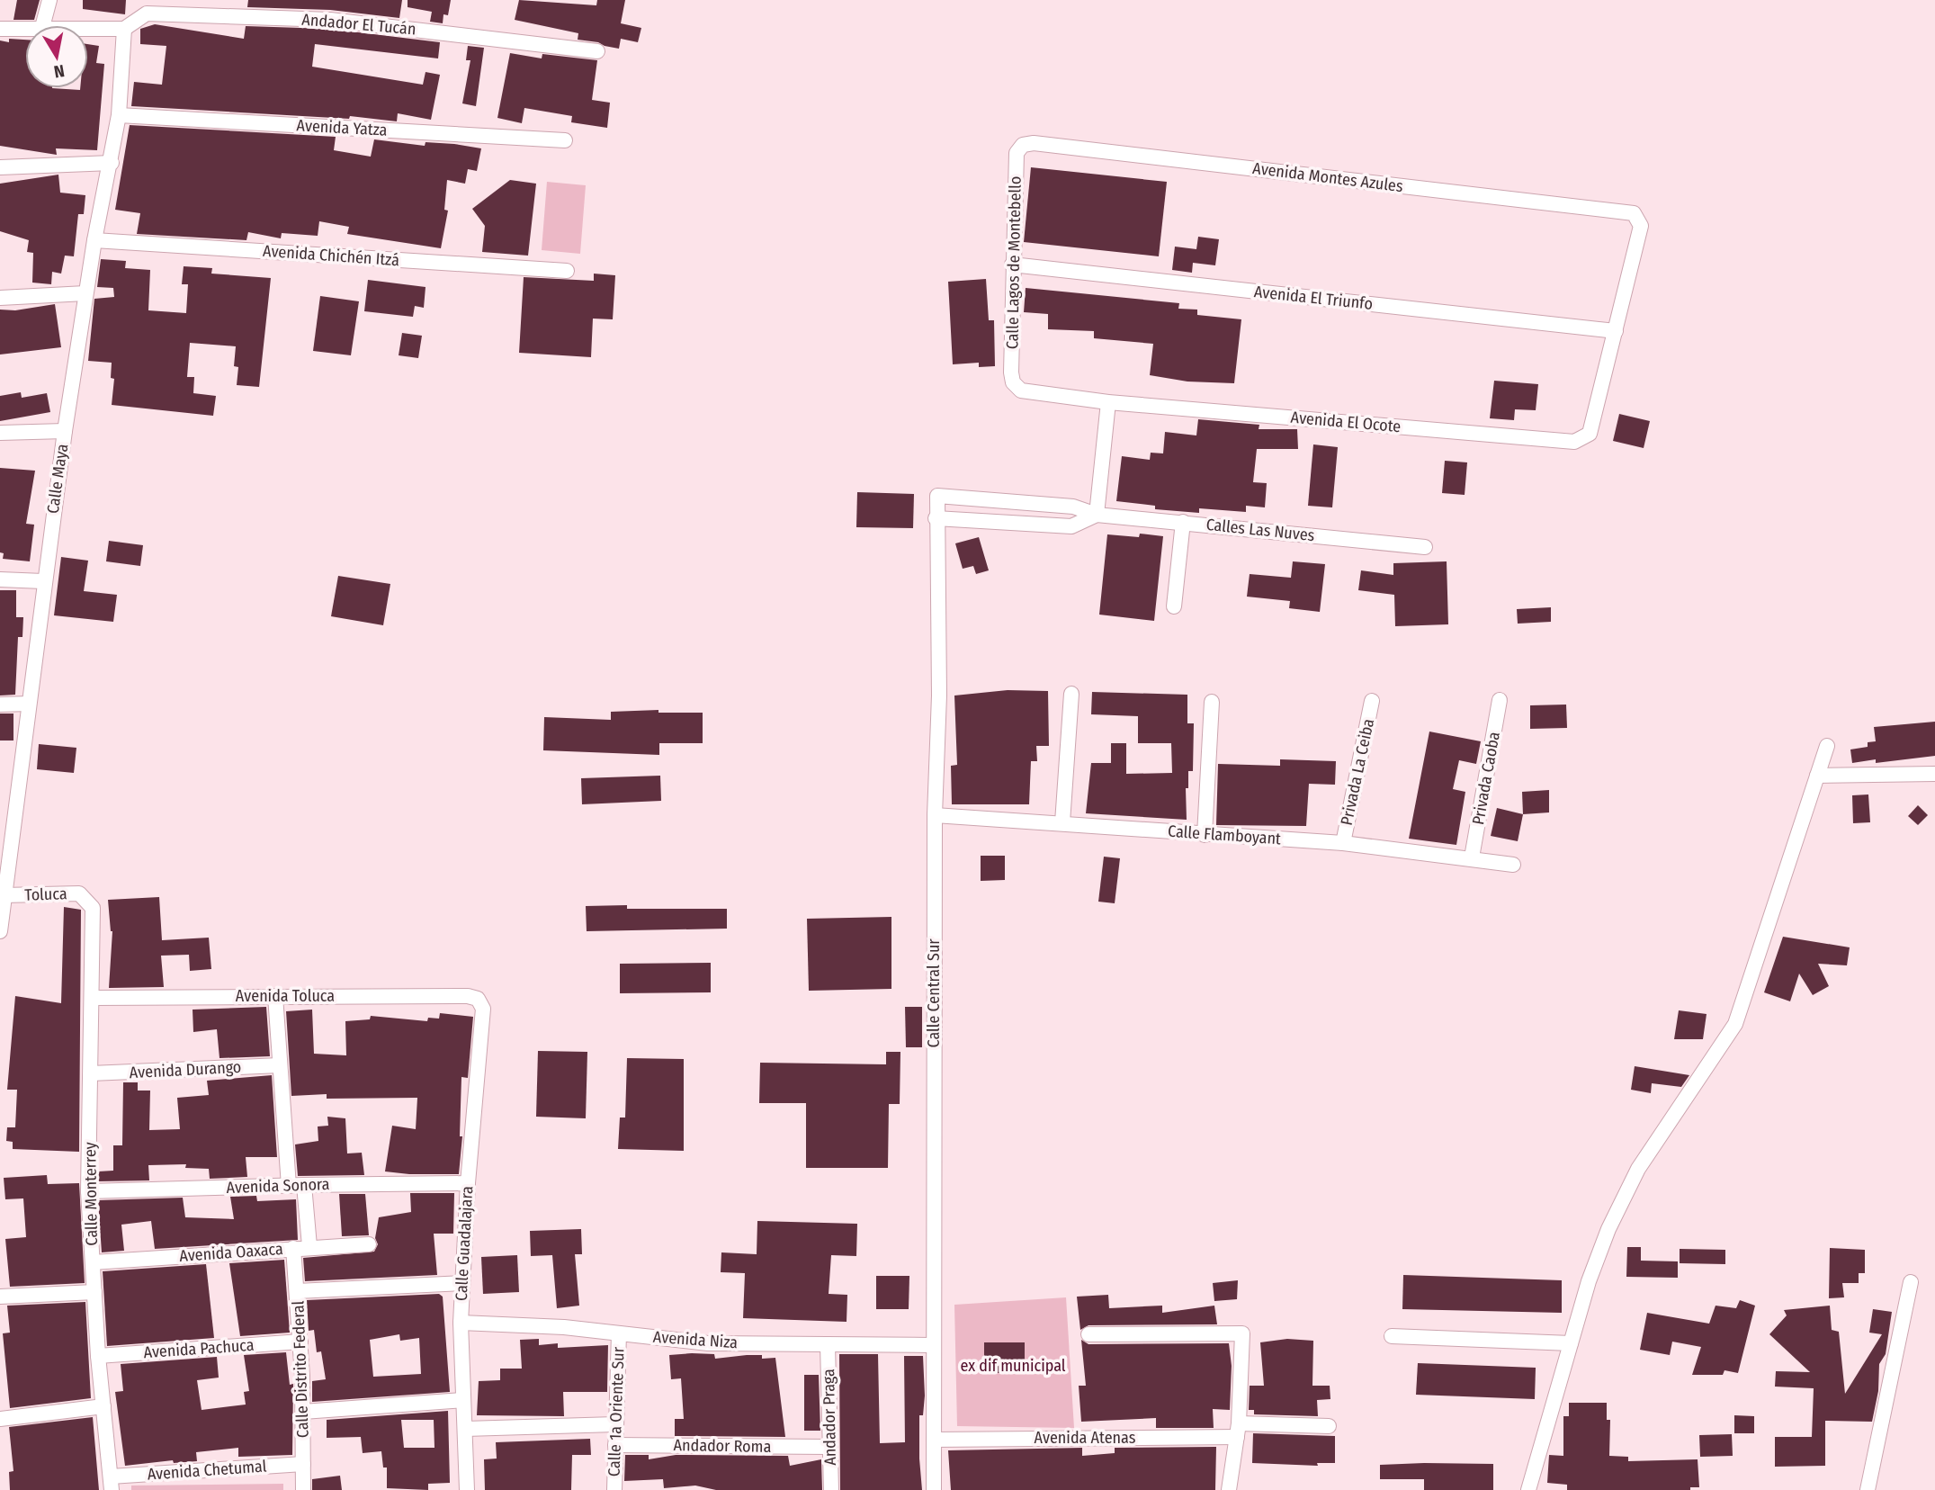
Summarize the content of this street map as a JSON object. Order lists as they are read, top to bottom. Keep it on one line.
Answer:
{"streets":{"street":["Andador El Tucán","Avenida Yatza","Avenida Montes Azules","Avenida Chichén Itzá","Calle Lagos de Montebello","Avenida El Triunfo","Avenida El Ocote","Calle Maya","Calles Las Nuves","Privada La Ceiba","Privada Caoba","Calle Flamboyant","Toluca","Calle Central Sur","Avenida Toluca","Avenida Durango","Avenida Sonora","Calle Monterrey","Calle Guadalajara","Avenida Oaxaca","Avenida Niza","Avenida Pachuca","Calle Distrito Federal","Calle 1a Oriente Sur","Andador Praga","Avenida Atenas","Andador Roma","Avenida Chetumal"]},"crossings":[["Andador El Tucán","Calle Maya"],["Avenida Yatza","Calle Maya"],["Avenida Montes Azules","Calle Lagos de Montebello"],["Avenida Montes Azules","Avenida El Triunfo"],["Avenida Montes Azules","Avenida El Ocote"],["Avenida Chichén Itzá","Calle Maya"],["Calle Lagos de Montebello","Avenida El Triunfo"],["Calle Lagos de Montebello","Avenida El Ocote"],["Avenida El Triunfo","Avenida El Ocote"],["Calle Maya","Toluca"],["Calles Las Nuves","Calle Central Sur"],["Privada La Ceiba","Calle Flamboyant"],["Privada Caoba","Calle Flamboyant"],["Calle Flamboyant","Calle Central Sur"],["Toluca","Calle Monterrey"],["Calle Central Sur","Avenida Niza"],["Calle Central Sur","Avenida Atenas"],["Avenida Toluca","Calle Monterrey"],["Avenida Toluca","Calle Guadalajara"],["Avenida Durango","Calle Monterrey"],["Avenida Sonora","Calle Monterrey"],["Avenida Sonora","Calle Guadalajara"],["Calle Monterrey","Avenida Oaxaca"],["Calle Monterrey","Avenida Pachuca"],["Calle Monterrey","Avenida Chetumal"],["Calle Guadalajara","Avenida Niza"],["Avenida Oaxaca","Calle Distrito Federal"],["Avenida Niza","Calle 1a Oriente Sur"],["Avenida Niza","Andador Praga"],["Avenida Pachuca","Calle Distrito Federal"],["Calle Distrito Federal","Avenida Chetumal"],["Calle 1a Oriente Sur","Andador Roma"],["Andador Praga","Andador Roma"]],"parks":["ex dif municipal"],"north":"bottom"}
